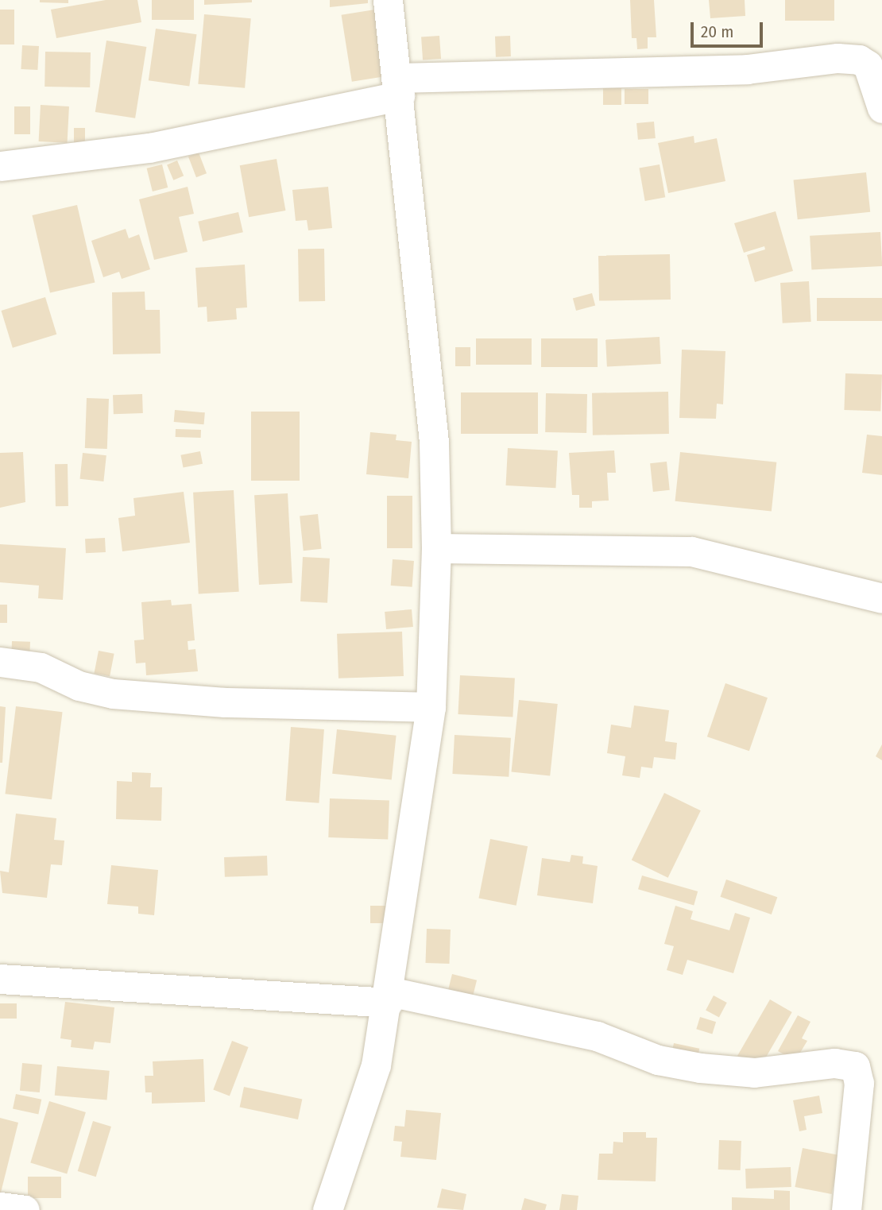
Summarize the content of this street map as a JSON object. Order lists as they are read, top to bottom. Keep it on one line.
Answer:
{"scale_bar":"20 m"}
